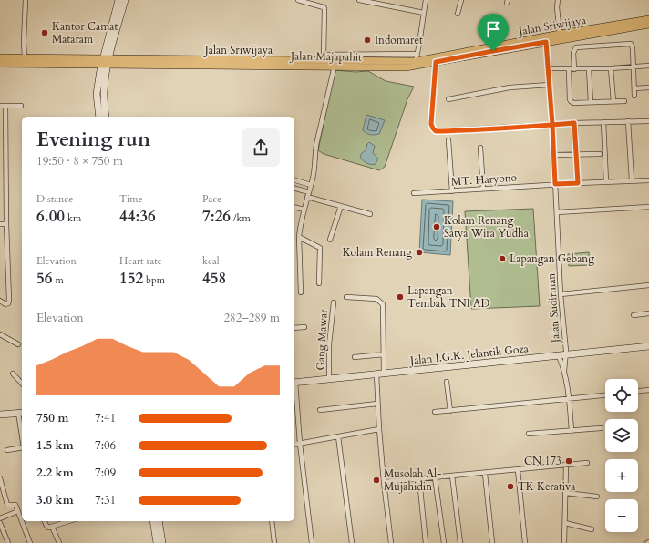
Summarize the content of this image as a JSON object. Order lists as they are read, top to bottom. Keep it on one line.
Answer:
{"streets":{"main road":["Jalan Sriwijaya","Jalan Majapahit"],"street":["MT. Haryono","Jalan Sudirman","Gang Mawar","Jalan I.G.K. Jelantik Goza"]},"crossings":[["Jalan Sriwijaya","Jalan Majapahit"],["Jalan Majapahit","Jalan Sudirman"],["MT. Haryono","Jalan Sudirman"],["Jalan Sudirman","Jalan I.G.K. Jelantik Goza"],["Gang Mawar","Jalan I.G.K. Jelantik Goza"]],"places":["Kantor Camat Mataram","Indomaret","Kolam Renang Satya Wira Yudha","Kolam Renang","Lapangan Gebang","Lapangan Tembak TNI AD","CN 173","Musolah Al- Mujahidin","TK Kerativa"],"page":{"heading":["Evening run","19:50 · 8 × 750 m"],"stats":[["Distance","6.00 km"],["Time","44:36"],["Pace","7:26 /km"],["Elevation","56 m"],["Heart rate","152 bpm"],["kcal","458"]],"chart":["Elevation","282–289 m"],"map_buttons":["+","−"],"list":[{"name":"750 m","note":"7:41"},{"name":"1.5 km","note":"7:06"},{"name":"2.2 km","note":"7:09"},{"name":"3.0 km","note":"7:31"}]}}
